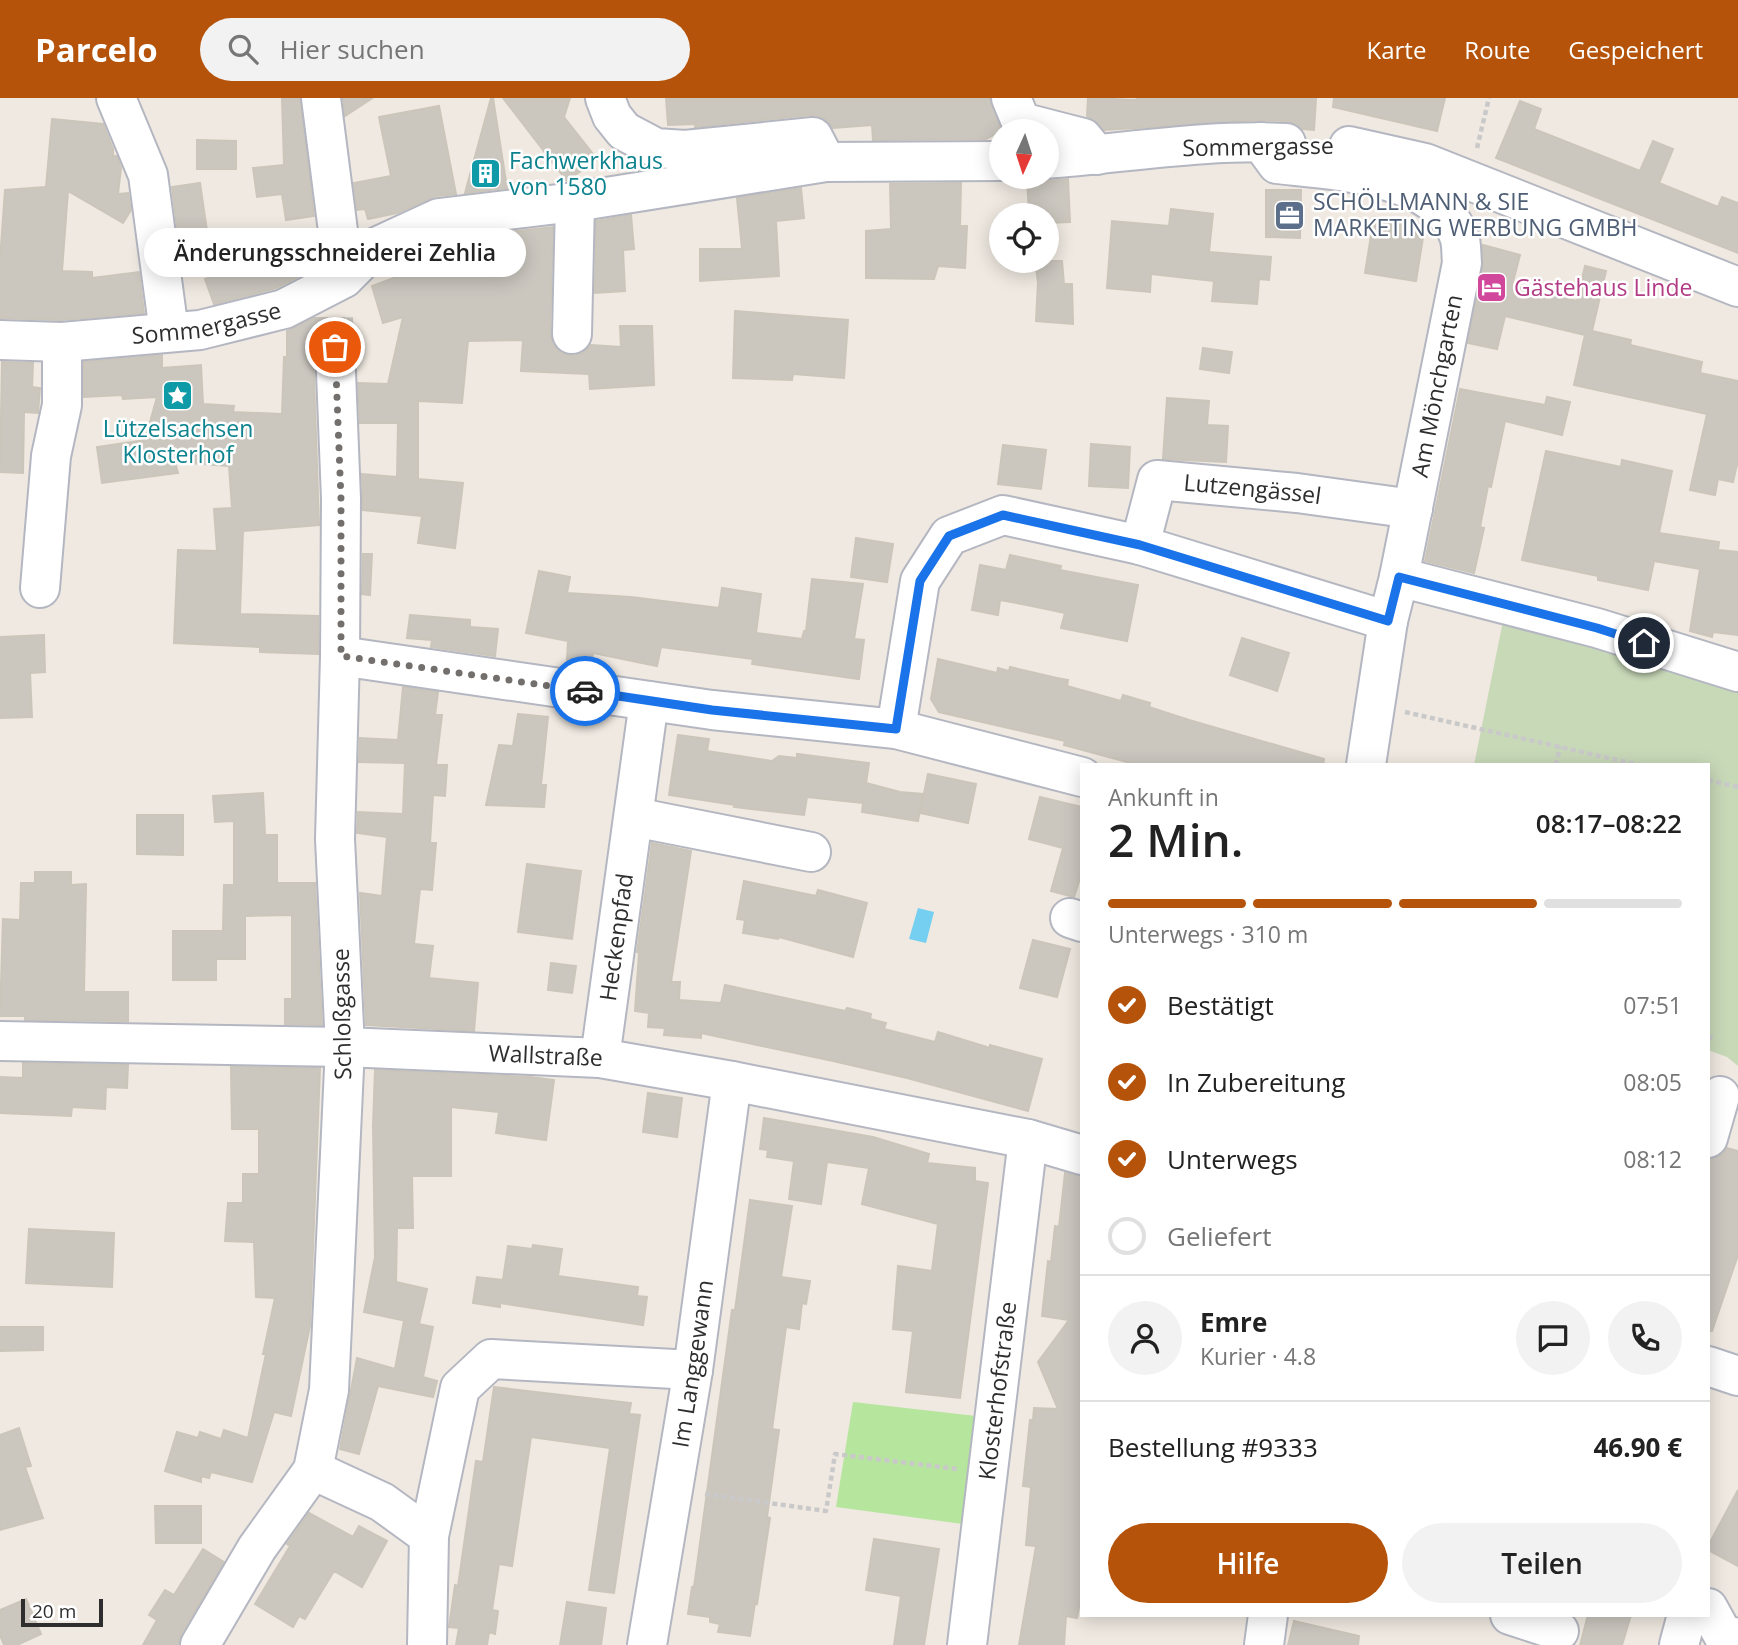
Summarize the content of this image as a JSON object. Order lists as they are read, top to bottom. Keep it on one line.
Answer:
{"streets":{"street":["Sommergasse","Am Mönchgarten","Lutzengässel","Heckenpfad","Schloßgasse","Wallstraße","Im Langgewann","Klosterhofstraße"]},"crossings":[["Sommergasse","Am Mönchgarten"],["Sommergasse","Schloßgasse"],["Am Mönchgarten","Lutzengässel"],["Heckenpfad","Wallstraße"],["Schloßgasse","Wallstraße"],["Wallstraße","Im Langgewann"],["Wallstraße","Klosterhofstraße"]],"places":{"building":["Fachwerkhaus von 1580"],"office":["SCHÖLLMANN & SIE MARKETING WERBUNG GMBH"],"hotel":["Gästehaus Linde"],"other":["Änderungsschneiderei Zehlia"],"place":["Lützelsachsen Klosterhof"]},"scale_bar":"20 m","north":"bottom","page":{"header":"Parcelo","search":"Hier suchen","nav":["Karte","Route","Gespeichert"],"bubble":"Änderungsschneiderei Zehlia","heading":["2 Min.","Ankunft in","08:17–08:22"],"panel":["Emre","Kurier · 4.8","Bestellung #9333","46.90 €"],"bar":"Unterwegs · 310 m","list":[["Bestätigt","07:51"],["In Zubereitung","08:05"],["Unterwegs","08:12"],"Geliefert"],"buttons":["Hilfe","Teilen"],"scale":"20 m"}}
